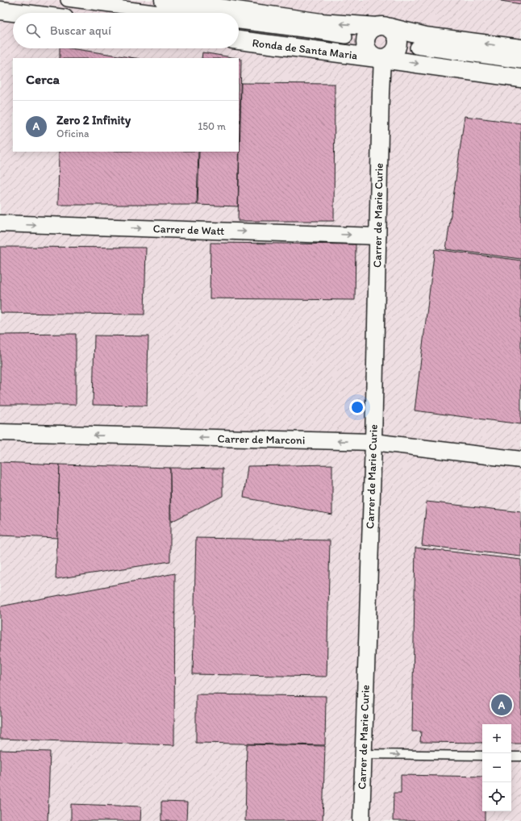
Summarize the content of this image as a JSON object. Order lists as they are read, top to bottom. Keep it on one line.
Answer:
{"streets":{"street":["Ronda de Santa Maria","Carrer de Marie Curie","Carrer de Watt","Carrer de Marconi"]},"crossings":[["Ronda de Santa Maria","Carrer de Marie Curie"],["Carrer de Marie Curie","Carrer de Watt"],["Carrer de Marie Curie","Carrer de Marconi"]],"one_way":["Carrer de Watt","Carrer de Marconi"],"page":{"search":"Buscar aquí","heading":"Cerca","list":[{"mark":"A","name":"Zero 2 Infinity","note":"Oficina","value":"150 m"}],"pins":"A","map_buttons":["+","−"]}}
